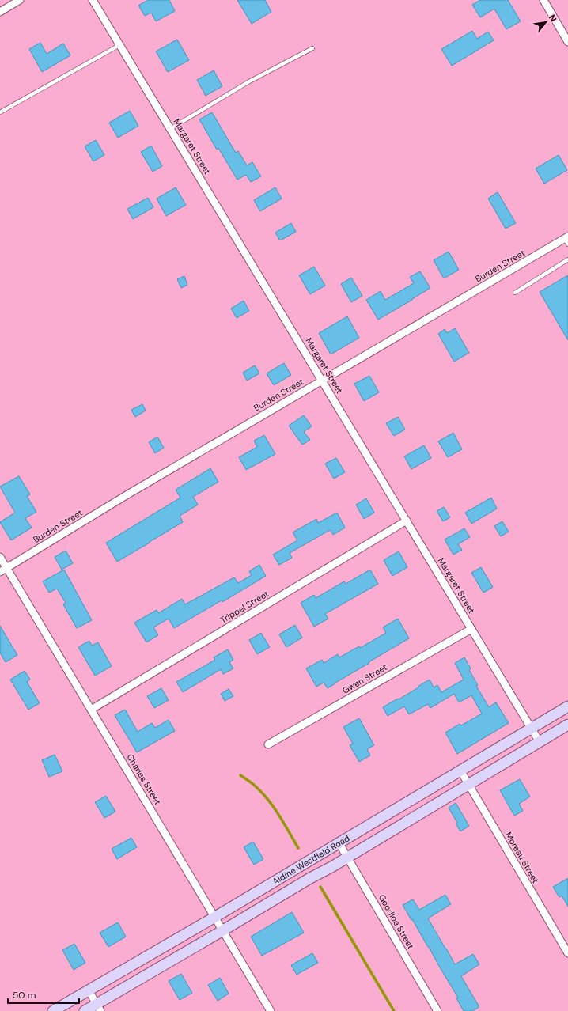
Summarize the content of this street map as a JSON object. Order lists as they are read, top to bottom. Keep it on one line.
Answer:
{"streets":{"main road":["Aldine Westfield Road"],"street":["Margaret Street","Burden Street","Trippel Street","Gwen Street","Charles Street","Moreau Street","Goodloe Street"]},"crossings":[["Margaret Street","Burden Street"],["Margaret Street","Trippel Street"],["Margaret Street","Gwen Street"],["Margaret Street","Aldine Westfield Road"],["Burden Street","Charles Street"],["Trippel Street","Charles Street"],["Charles Street","Aldine Westfield Road"],["Moreau Street","Aldine Westfield Road"],["Aldine Westfield Road","Goodloe Street"]],"scale_bar":"50 m","north":"top right"}
